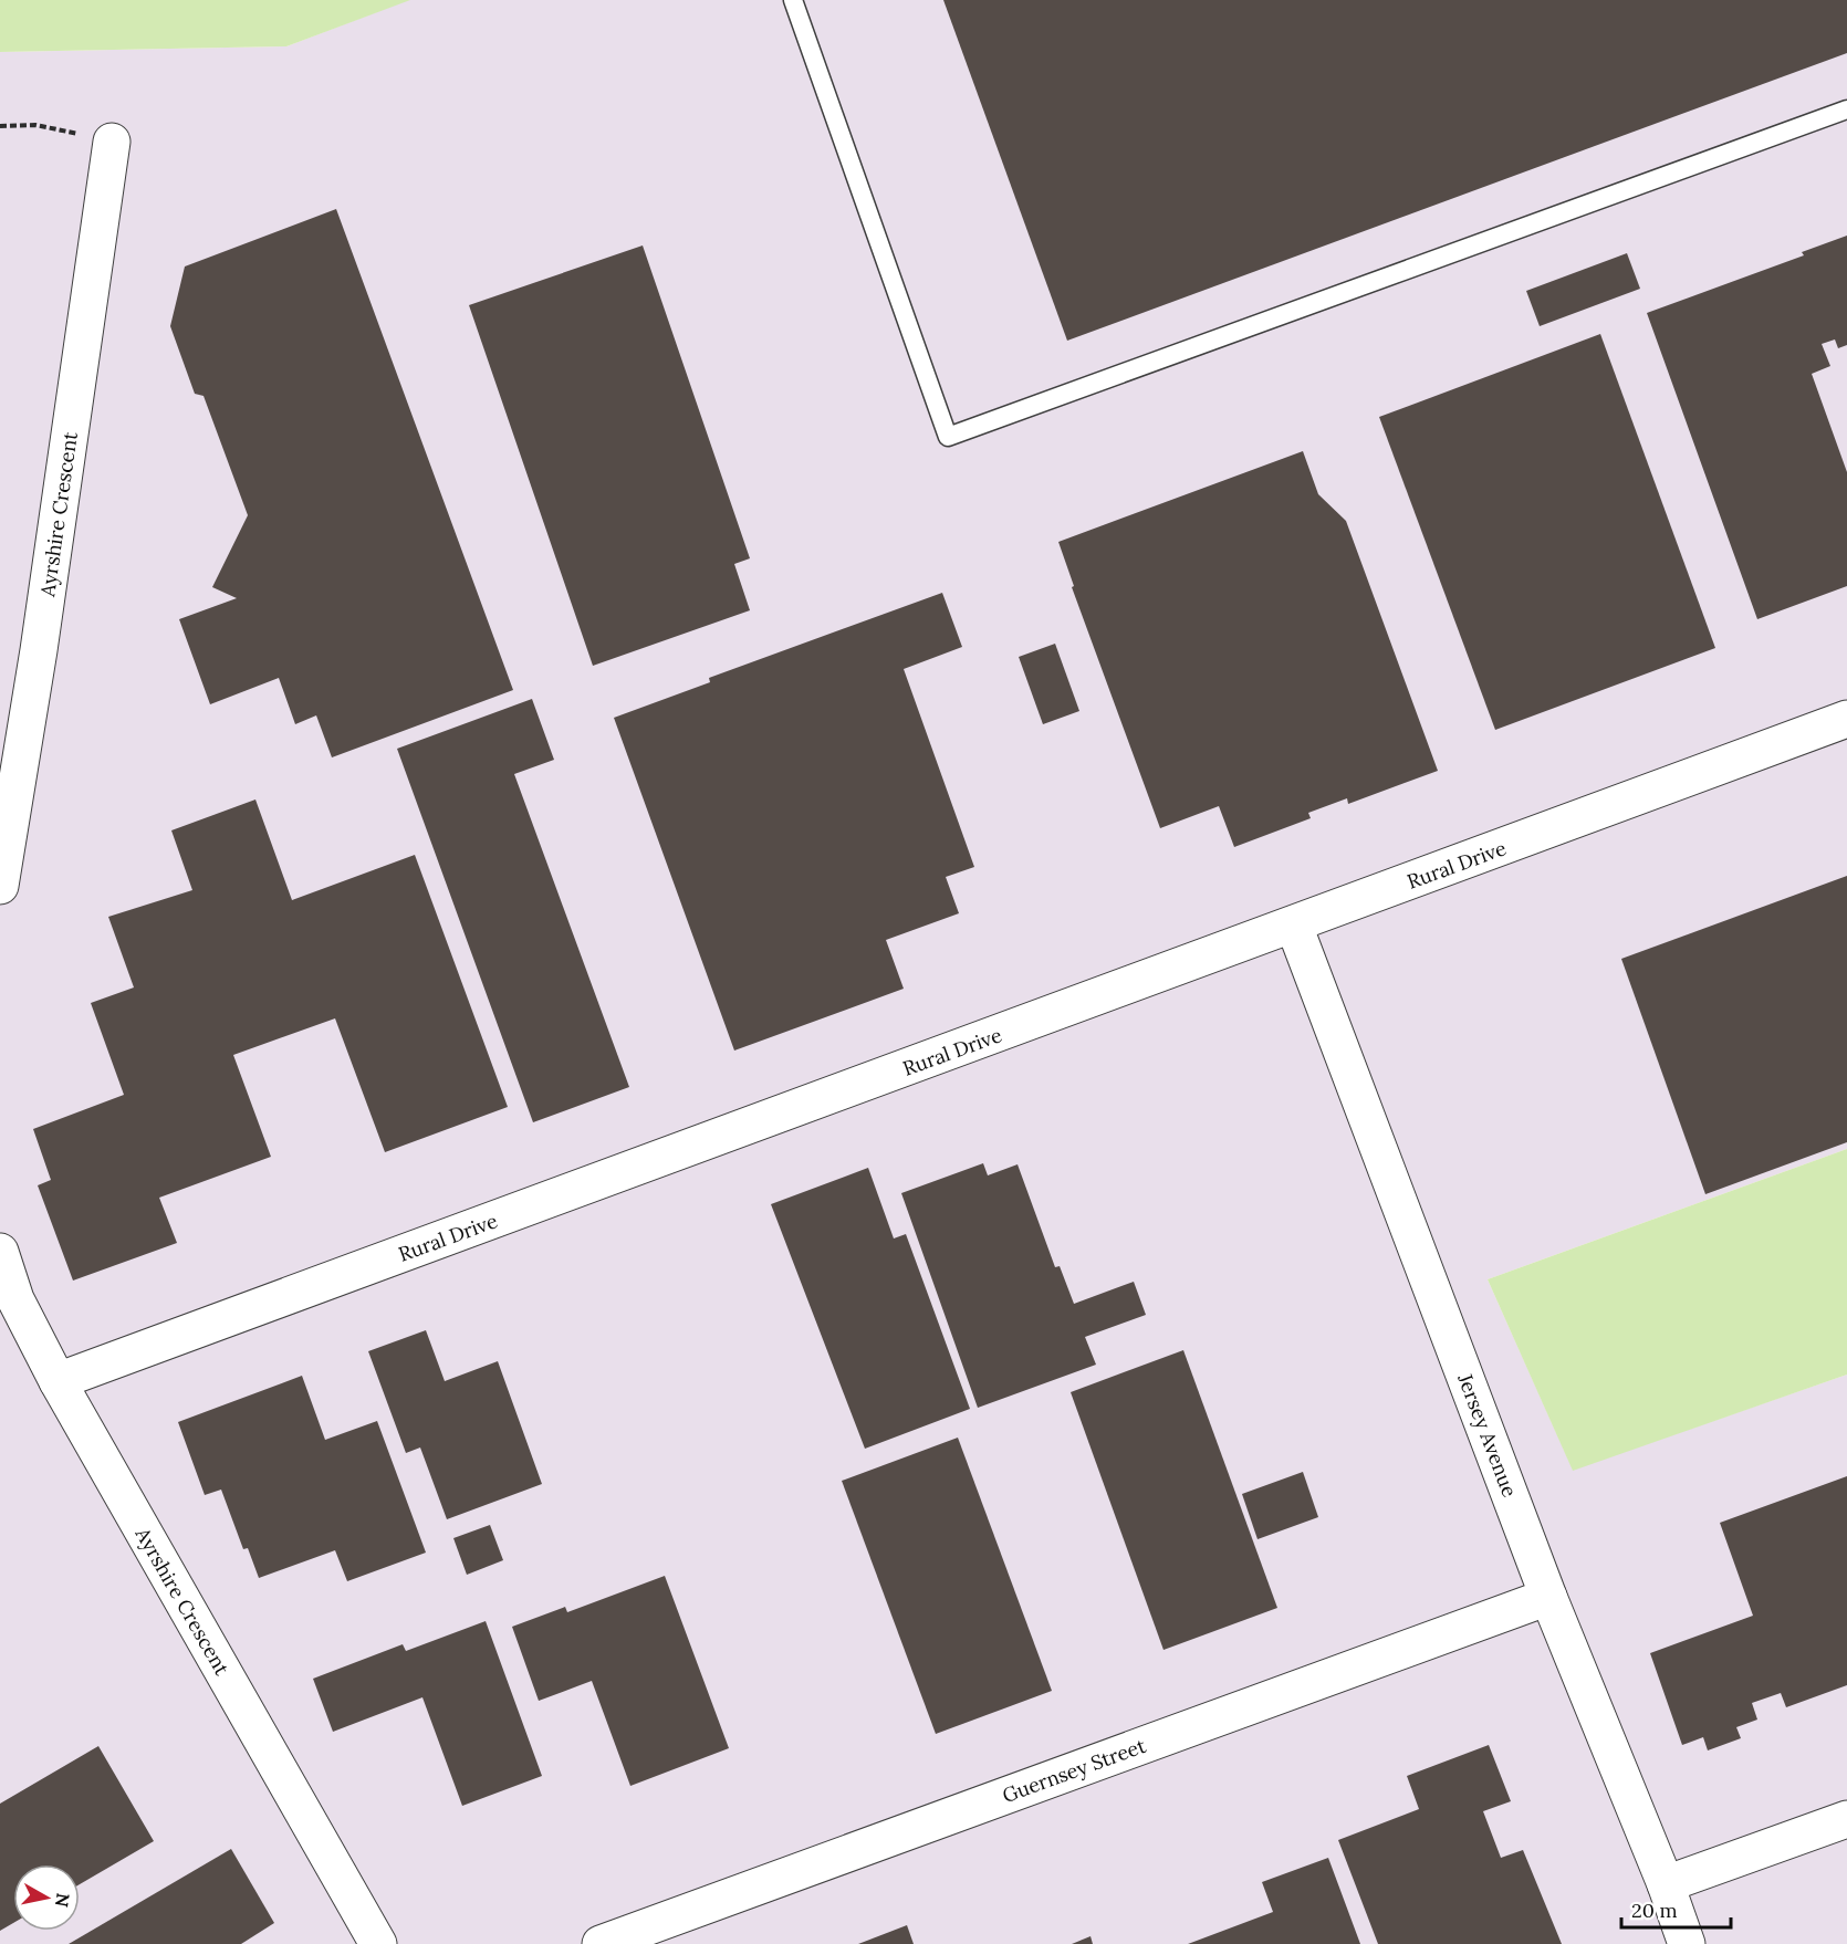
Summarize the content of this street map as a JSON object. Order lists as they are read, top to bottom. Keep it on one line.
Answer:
{"streets":{"street":["Ayrshire Crescent","Rural Drive","Jersey Avenue","Guernsey Street"]},"crossings":[["Ayrshire Crescent","Rural Drive"],["Rural Drive","Jersey Avenue"],["Jersey Avenue","Guernsey Street"]],"scale_bar":"20 m","north":"right"}
